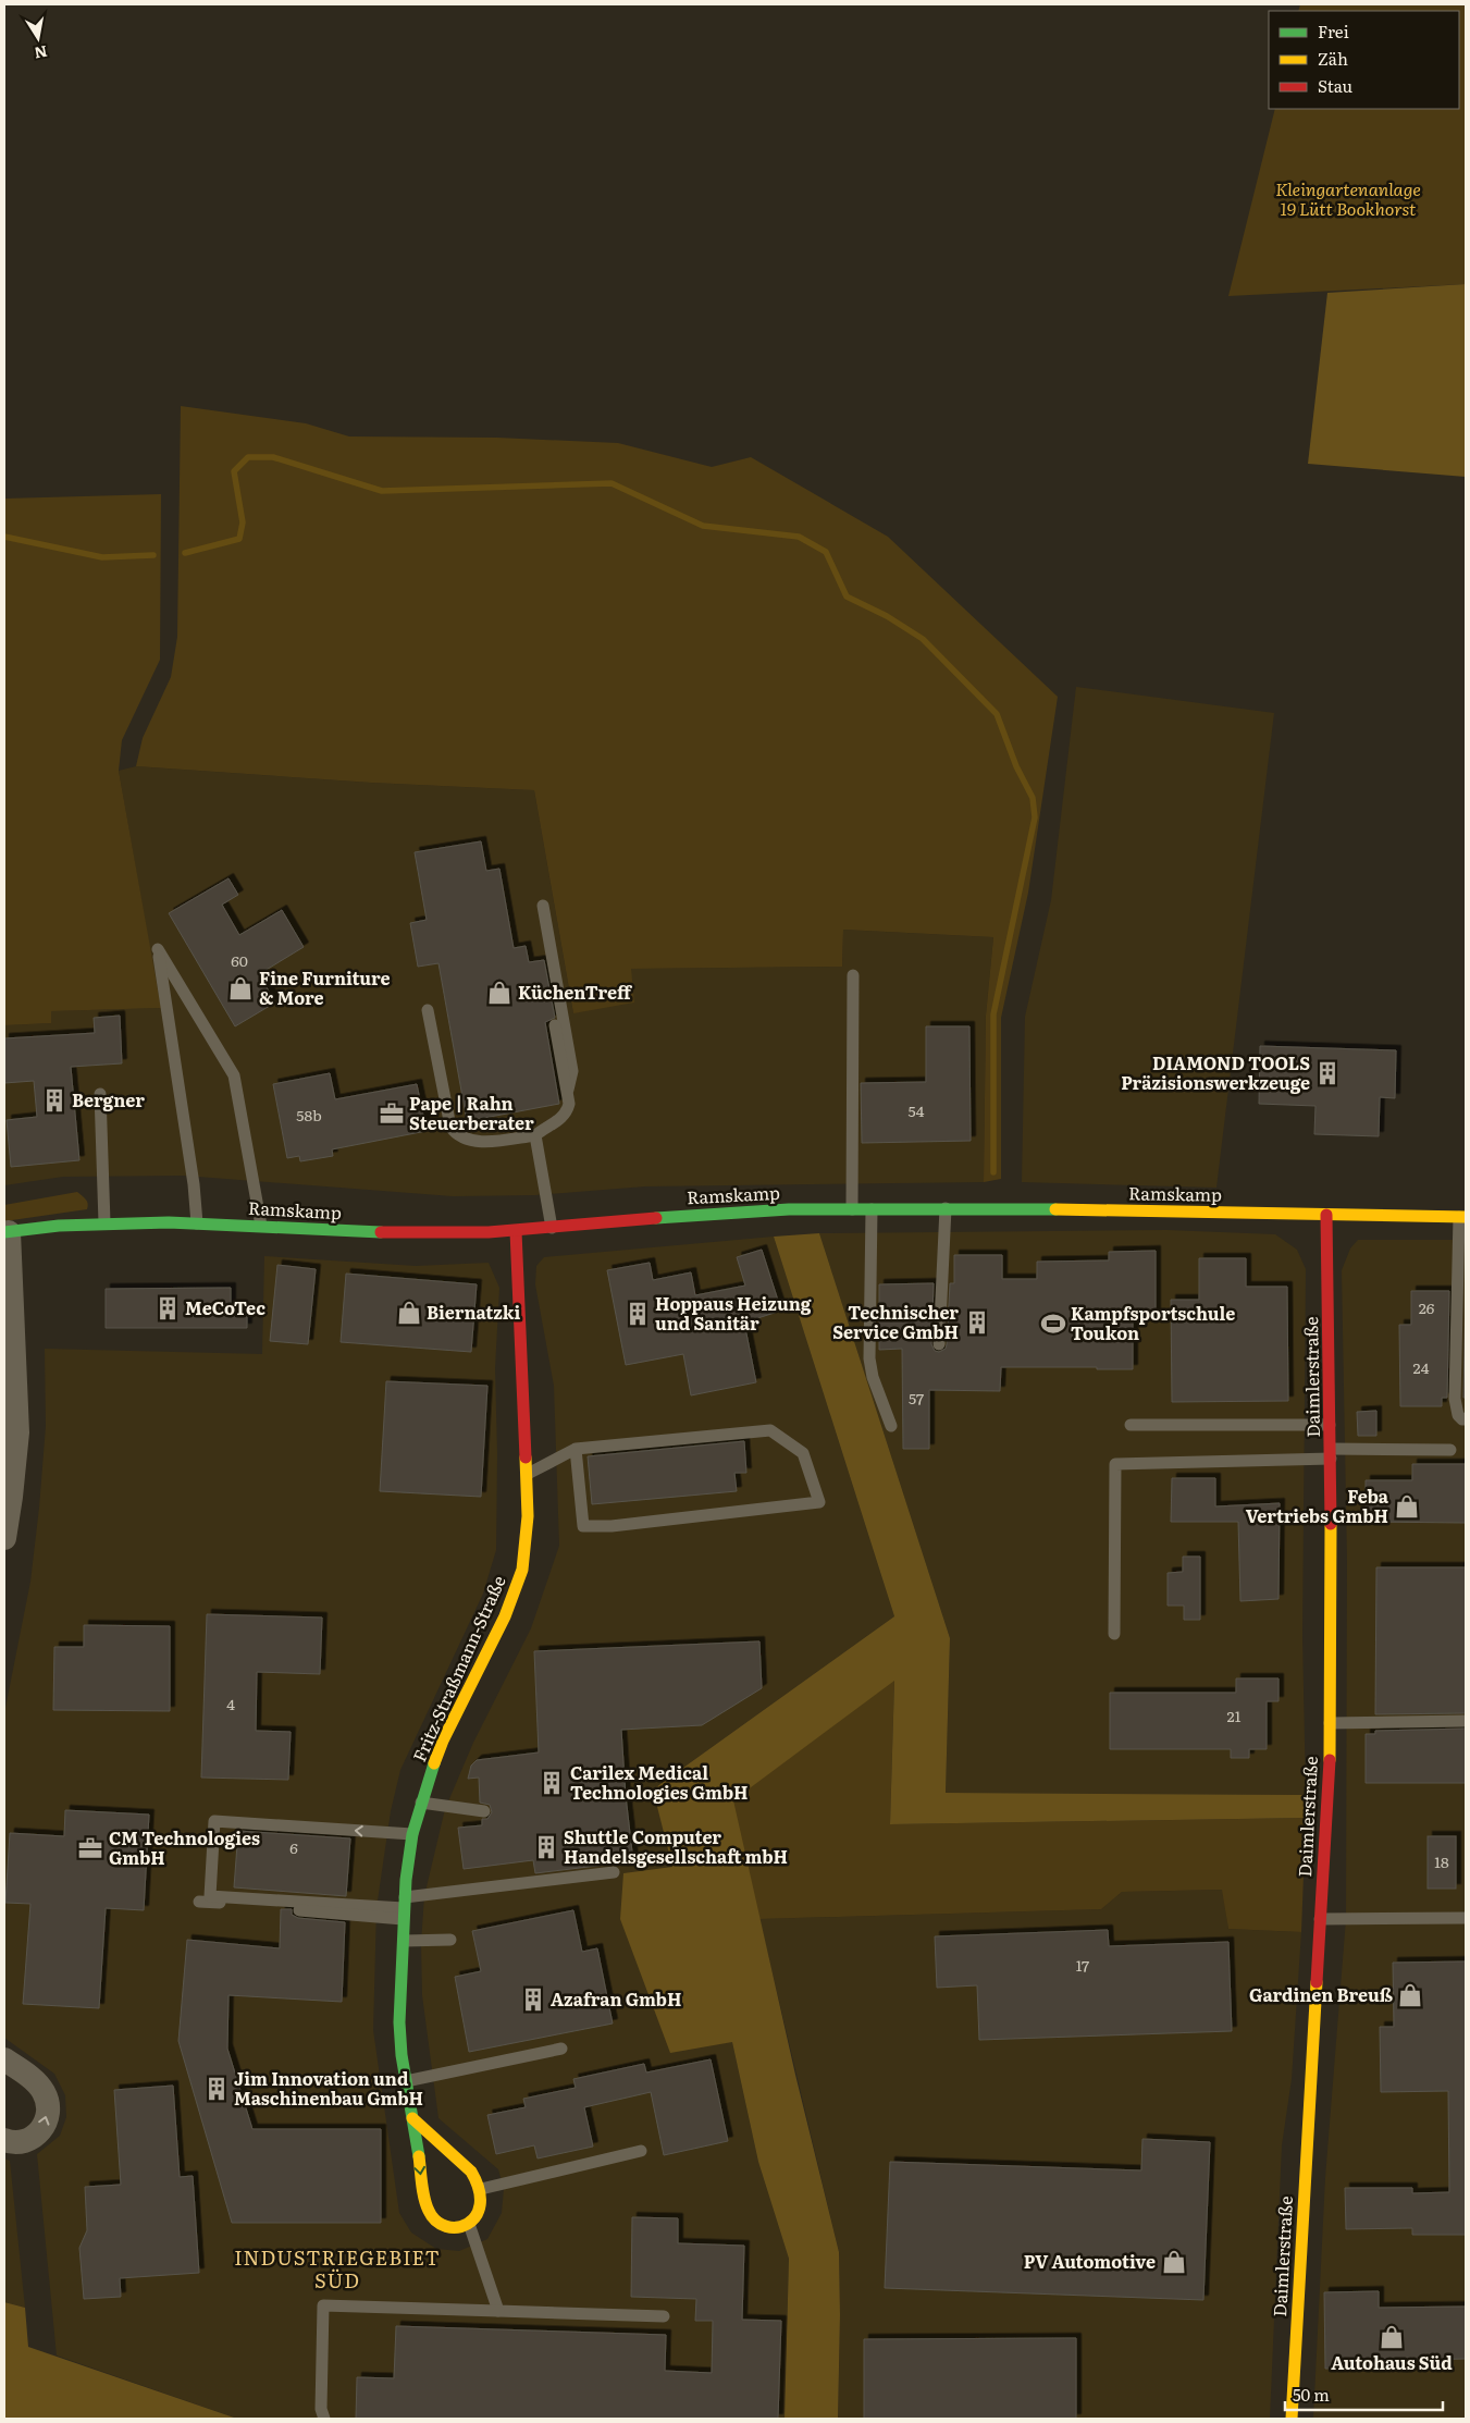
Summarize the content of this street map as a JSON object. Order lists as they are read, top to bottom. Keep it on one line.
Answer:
{"streets":{"street":["Ramskamp","Daimlerstraße","Fritz-Straßmann-Straße"]},"crossings":[["Ramskamp","Daimlerstraße"],["Ramskamp","Fritz-Straßmann-Straße"]],"districts":["INDUSTRIEGEBIET SÜD"],"parks":["Kleingartenanlage 19 Lütt Bookhorst"],"places":{"shop":["Fine Furniture & More","KüchenTreff","Biernatzki","Feba Vertriebs GmbH","Gardinen Breuß","PV Automotive","Autohaus Süd"],"building":["DIAMOND TOOLS Präzisionswerkzeuge","Bergner","MeCoTec","Hoppaus Heizung und Sanitär","Technischer Service GmbH","Carilex Medical Technologies GmbH","Shuttle Computer Handelsgesellschaft mbH","Azafran GmbH","Jim Innovation und Maschinenbau GmbH"],"office":["Pape | Rahn Steuerberater","CM Technologies GmbH"],"sports":["Kampfsportschule Toukon"]},"house_numbers":["60","54","58b","26","24","57","4","21","6","18","17"],"legend":["Frei","Zäh","Stau"],"scale_bar":"50 m","north":"bottom"}
